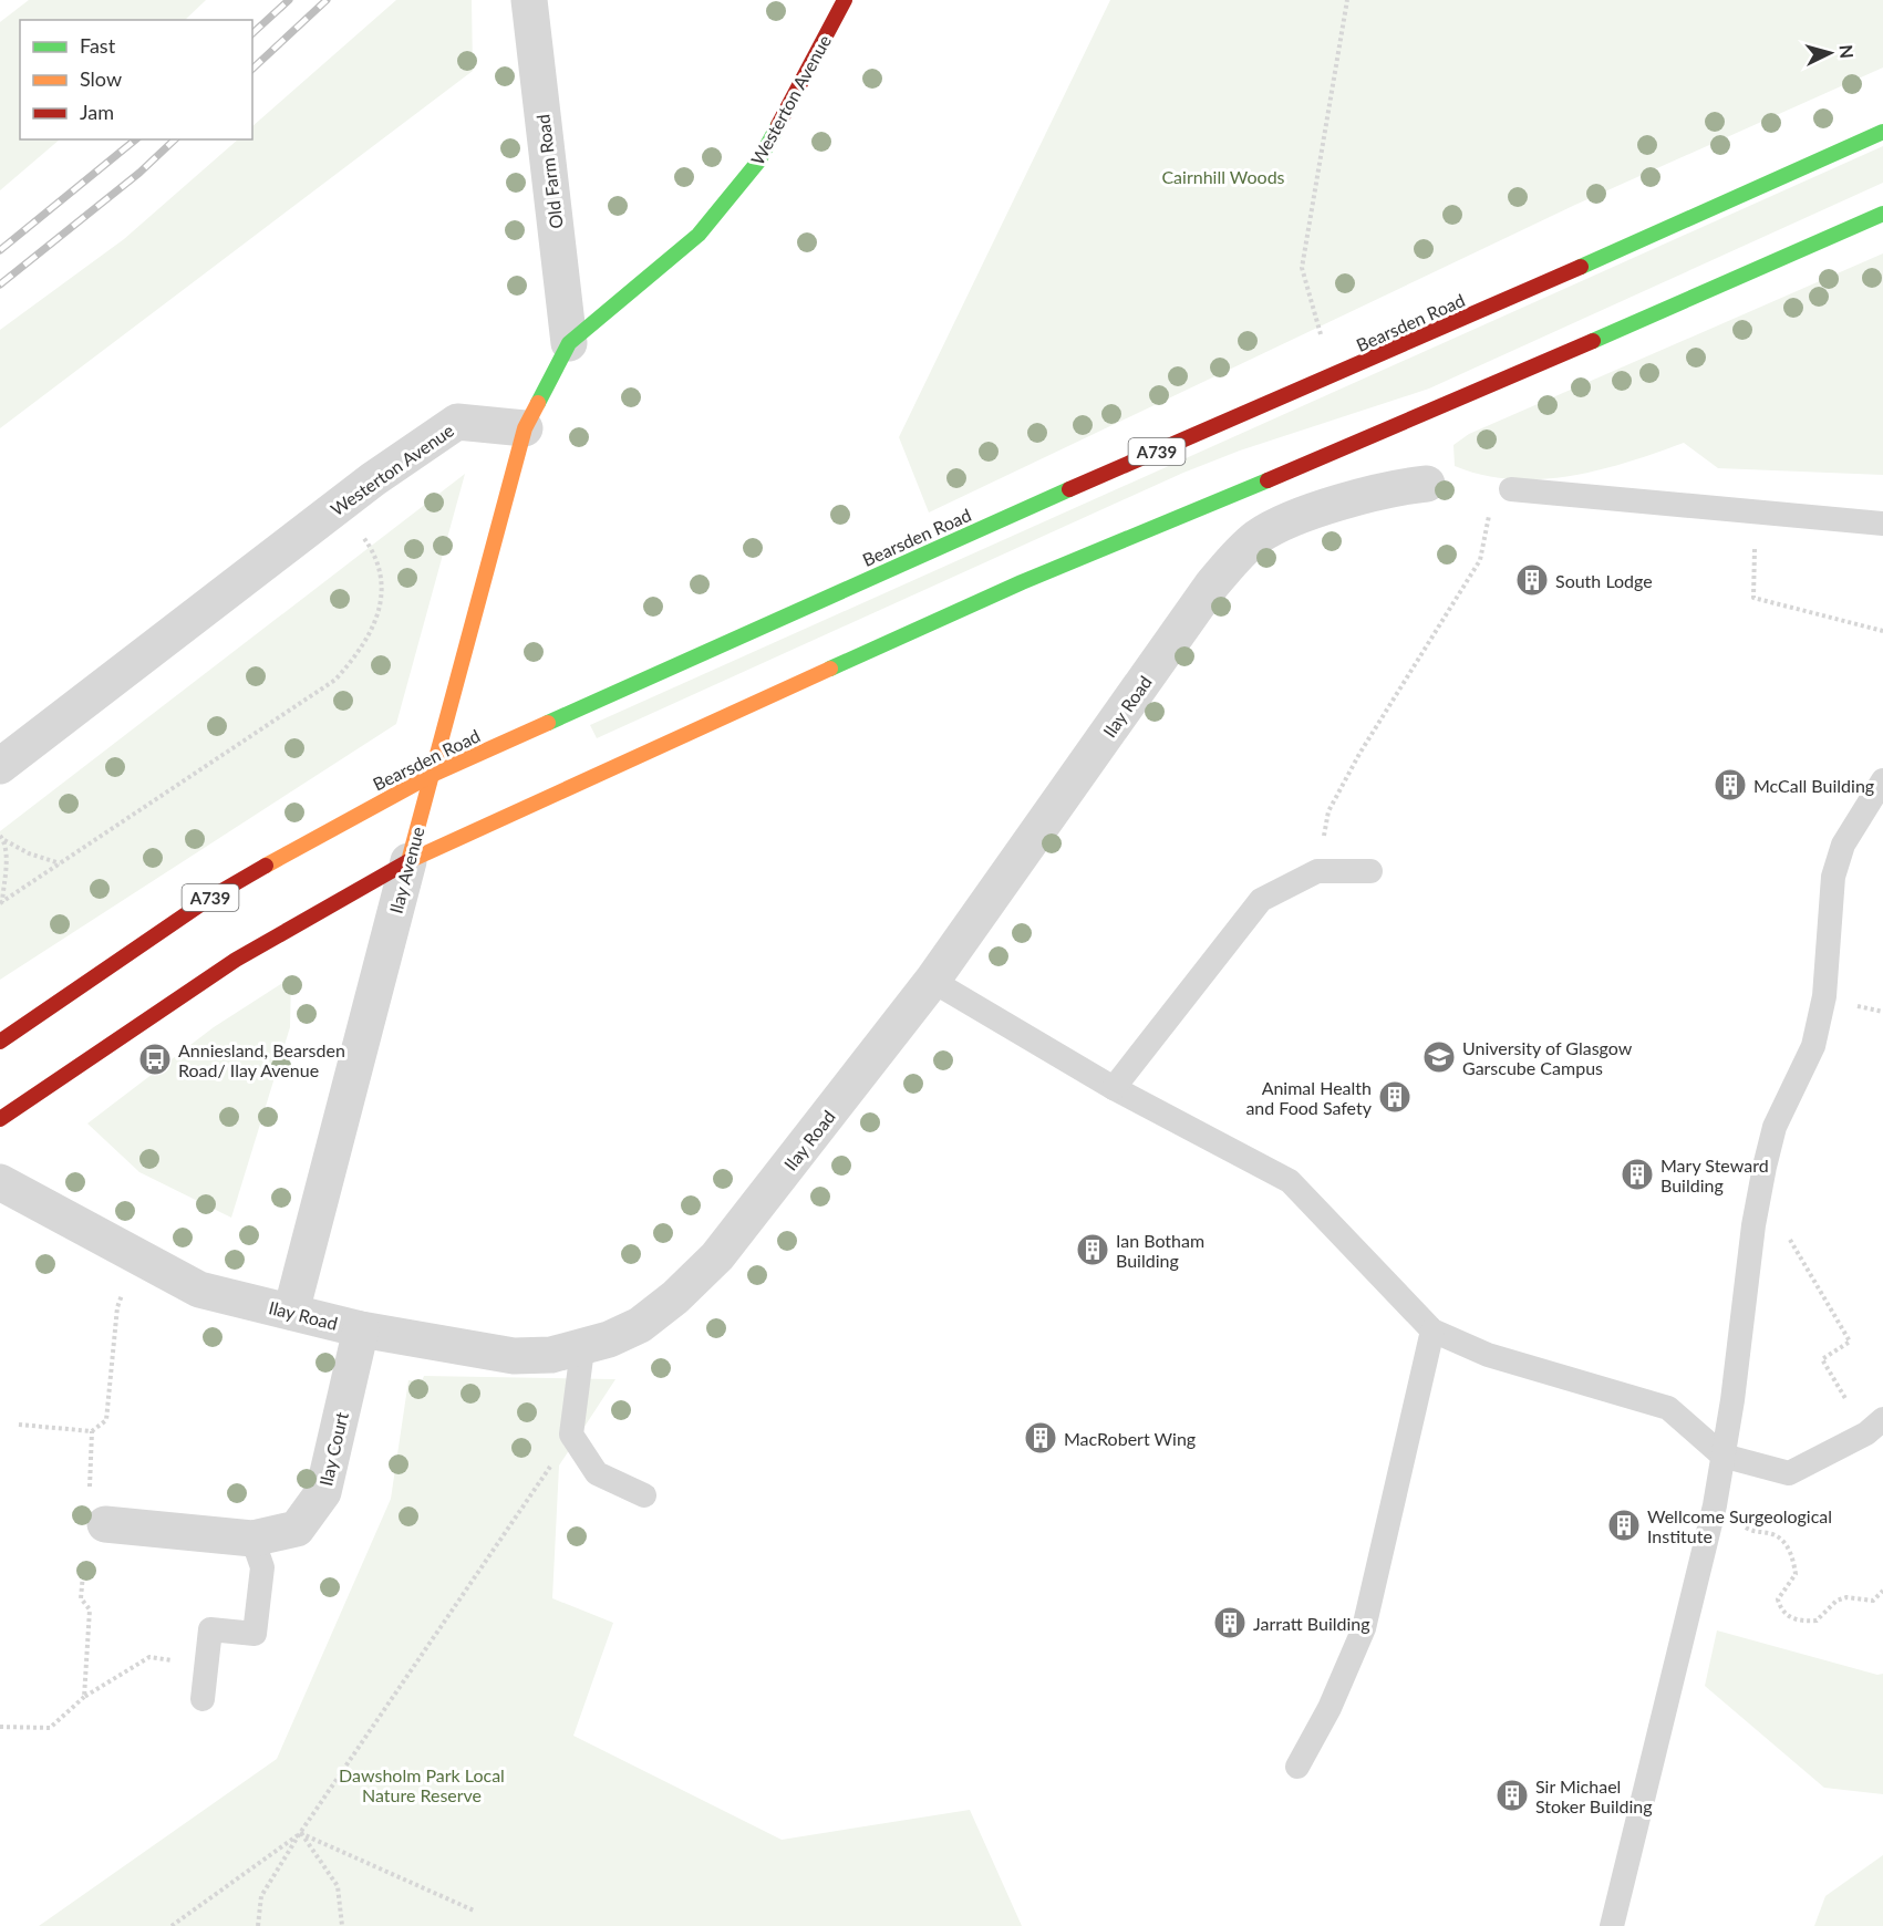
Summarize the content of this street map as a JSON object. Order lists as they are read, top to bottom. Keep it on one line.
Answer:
{"streets":{"main road":["Westerton Avenue","Bearsden Road","A739","Ilay Avenue"],"street":["Old Farm Road","Ilay Road","Ilay Court"]},"crossings":[["Westerton Avenue","Old Farm Road"],["Westerton Avenue","Ilay Avenue"],["Bearsden Road","Ilay Avenue"],["Ilay Road","Ilay Avenue"],["Ilay Road","Ilay Court"]],"parks":["Cairnhill Woods","Dawsholm Park Local Nature Reserve"],"places":{"building":["South Lodge","McCall Building","Animal Health and Food Safety","Mary Steward Building","Ian Botham Building","MacRobert Wing","Wellcome Surgeological Institute","Jarratt Building","Sir Michael Stoker Building"],"school or university":["University of Glasgow Garscube Campus"],"bus stop":["Anniesland, Bearsden Road/ Ilay Avenue"]},"legend":["Fast","Slow","Jam"],"north":"right"}
